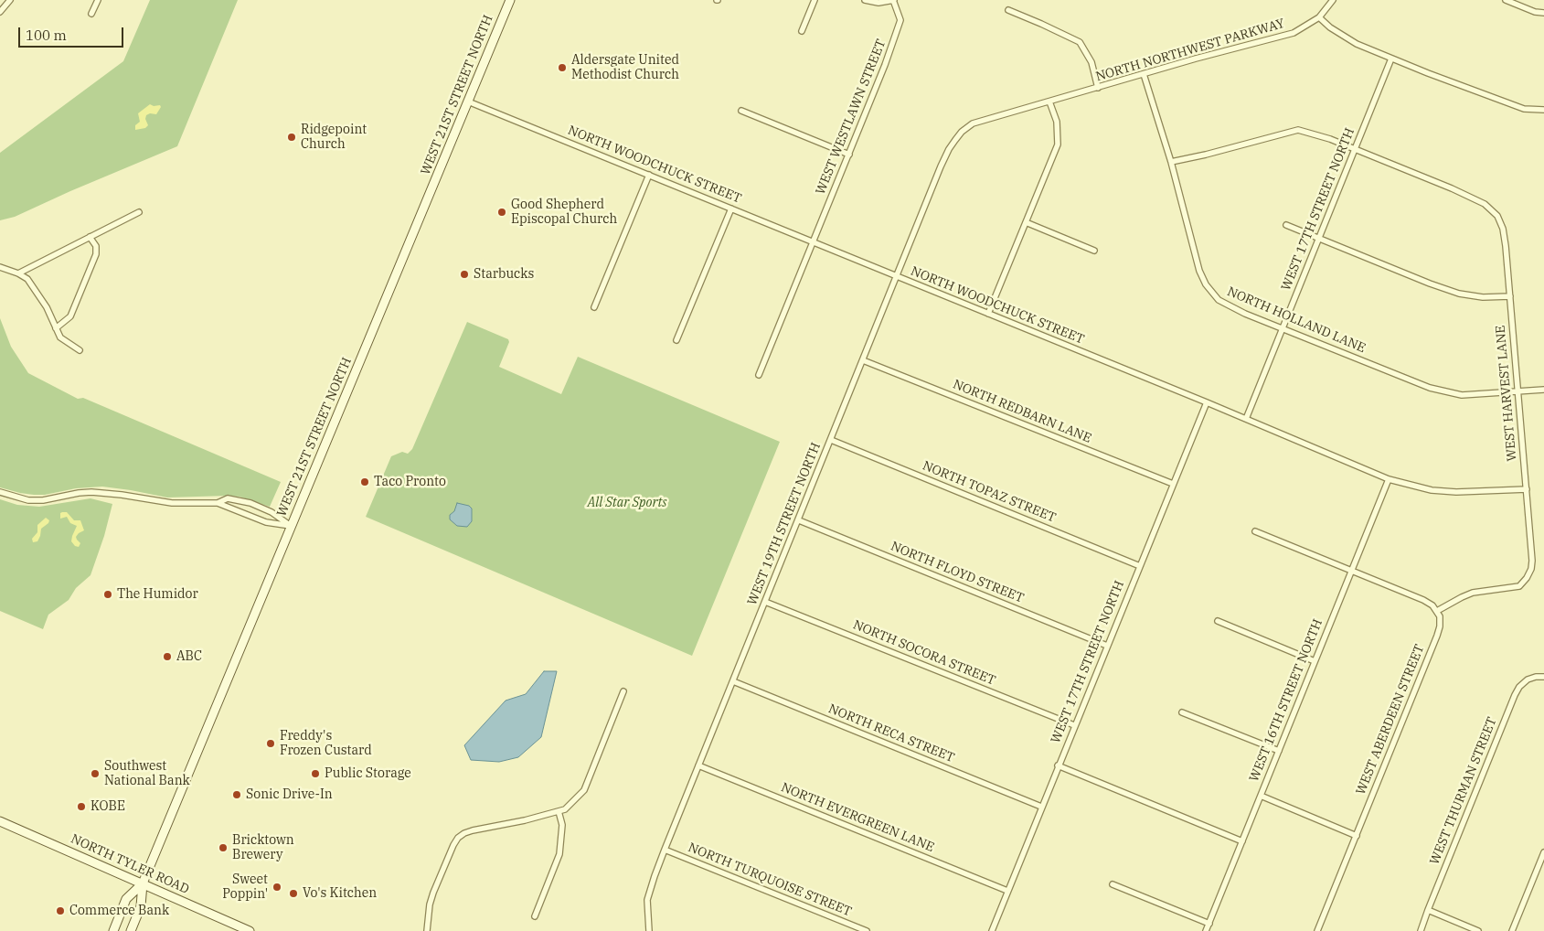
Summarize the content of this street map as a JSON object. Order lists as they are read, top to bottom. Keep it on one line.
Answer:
{"streets":{"main road":["WEST 21ST STREET NORTH","NORTH TYLER ROAD"],"street":["NORTH NORTHWEST PARKWAY","WEST WESTLAWN STREET","NORTH WOODCHUCK STREET","WEST 17TH STREET NORTH","NORTH HOLLAND LANE","WEST HARVEST LANE","NORTH REDBARN LANE","NORTH TOPAZ STREET","WEST 19TH STREET NORTH","NORTH FLOYD STREET","NORTH SOCORA STREET","WEST 16TH STREET NORTH","WEST ABERDEEN STREET","NORTH RECA STREET","WEST THURMAN STREET","NORTH EVERGREEN LANE","NORTH TURQUOISE STREET"]},"crossings":[["NORTH NORTHWEST PARKWAY","NORTH HOLLAND LANE"],["NORTH NORTHWEST PARKWAY","WEST 19TH STREET NORTH"],["WEST 21ST STREET NORTH","NORTH WOODCHUCK STREET"],["WEST 21ST STREET NORTH","NORTH TYLER ROAD"],["WEST WESTLAWN STREET","NORTH WOODCHUCK STREET"],["NORTH WOODCHUCK STREET","WEST 17TH STREET NORTH"],["NORTH WOODCHUCK STREET","WEST HARVEST LANE"],["NORTH WOODCHUCK STREET","WEST 19TH STREET NORTH"],["NORTH WOODCHUCK STREET","WEST 16TH STREET NORTH"],["WEST 17TH STREET NORTH","NORTH HOLLAND LANE"],["WEST 17TH STREET NORTH","WEST HARVEST LANE"],["WEST 17TH STREET NORTH","NORTH REDBARN LANE"],["WEST 17TH STREET NORTH","NORTH TOPAZ STREET"],["WEST 17TH STREET NORTH","NORTH FLOYD STREET"],["WEST 17TH STREET NORTH","NORTH SOCORA STREET"],["WEST 17TH STREET NORTH","NORTH RECA STREET"],["WEST 17TH STREET NORTH","NORTH EVERGREEN LANE"],["NORTH HOLLAND LANE","WEST HARVEST LANE"],["WEST HARVEST LANE","WEST ABERDEEN STREET"],["NORTH REDBARN LANE","WEST 19TH STREET NORTH"],["NORTH TOPAZ STREET","WEST 19TH STREET NORTH"],["WEST 19TH STREET NORTH","NORTH FLOYD STREET"],["WEST 19TH STREET NORTH","NORTH SOCORA STREET"],["WEST 19TH STREET NORTH","NORTH RECA STREET"],["WEST 19TH STREET NORTH","NORTH EVERGREEN LANE"],["WEST 19TH STREET NORTH","NORTH TURQUOISE STREET"]],"parks":["All Star Sports"],"places":["Aldersgate United Methodist Church","Ridgepoint Church","Good Shepherd Episcopal Church","Starbucks","Taco Pronto","The Humidor","ABC","Freddy's Frozen Custard","Southwest National Bank","Public Storage","Sonic Drive-In","KOBE","Bricktown Brewery","Sweet Poppin'","Vo's Kitchen","Commerce Bank"],"scale_bar":"100 m"}
